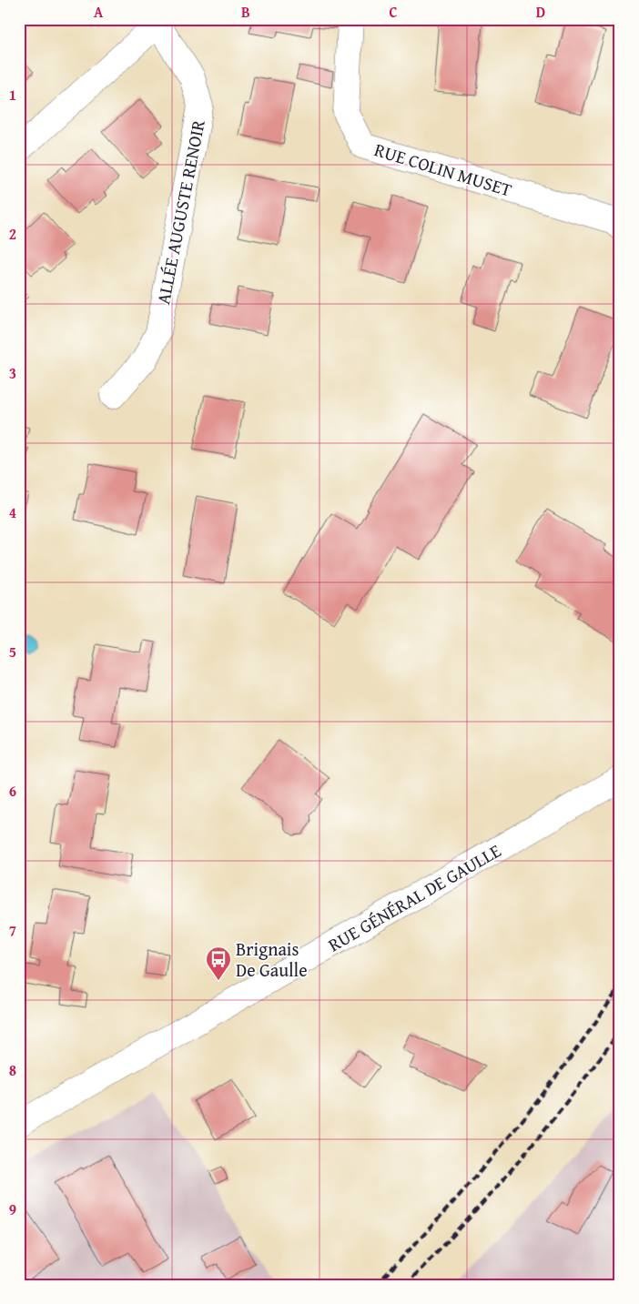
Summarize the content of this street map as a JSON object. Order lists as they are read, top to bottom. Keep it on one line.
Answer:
{"streets":{"street":["RUE COLIN MUSET","ALLÉE AUGUSTE RENOIR","RUE GÉNÉRAL DE GAULLE"]},"places":{"bus stop":["Brignais De Gaulle"]},"grid":{"columns":["A","B","C","D"],"rows":["1","2","3","4","5","6","7","8","9"]}}
